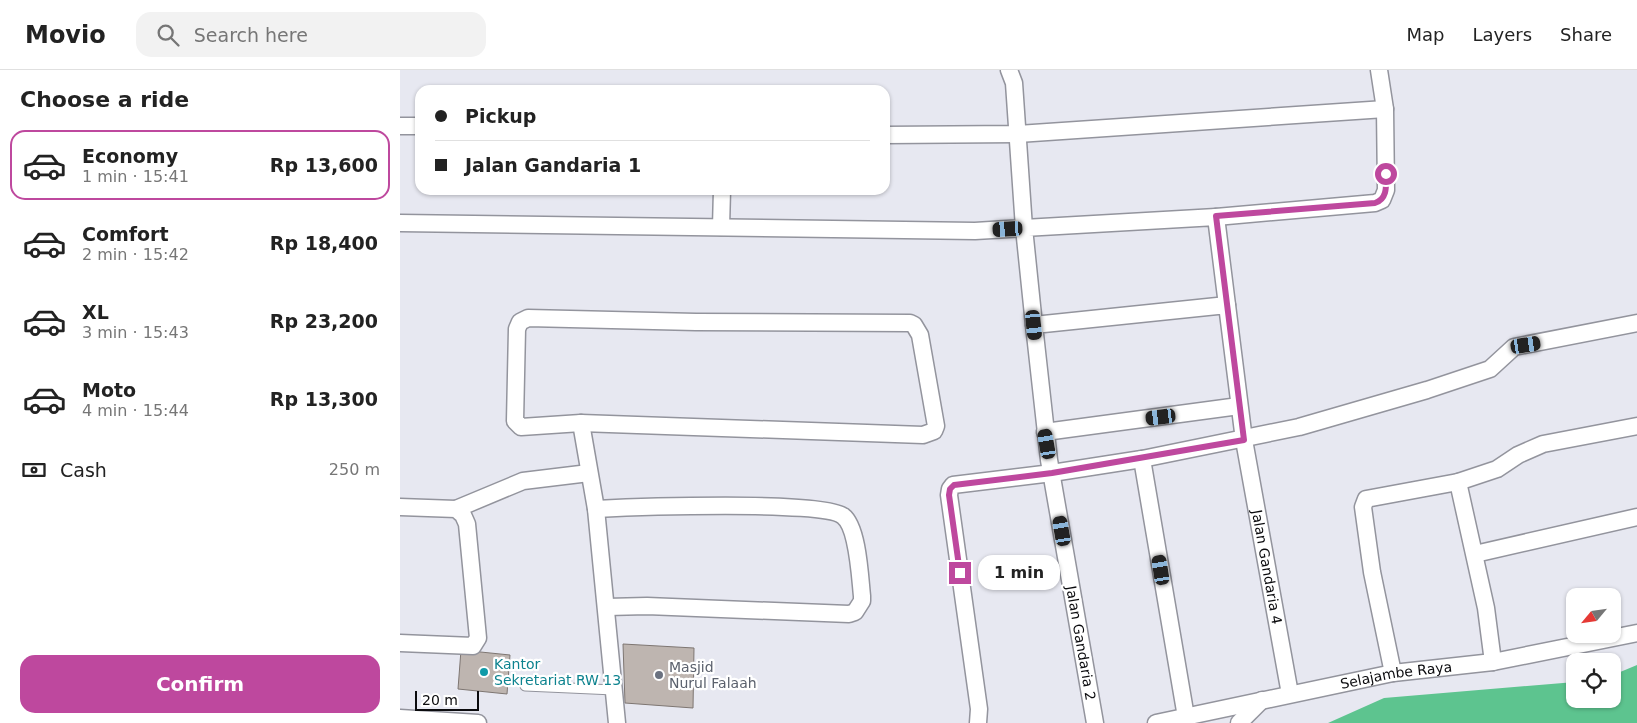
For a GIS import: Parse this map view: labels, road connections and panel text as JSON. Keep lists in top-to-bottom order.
{
  "streets": {
    "street": ["Jalan Gandaria 4", "Jalan Gandaria 2", "Selajambe Raya"]
  },
  "crossings": [
    ["Jalan Gandaria 4", "Selajambe Raya"]
  ],
  "places": ["Kantor Sekretariat RW 13", "Masjid Nurul Falaah"],
  "scale_bar": "20 m",
  "north": "bottom left",
  "page": {
    "header": "Movio",
    "search": "Search here",
    "nav": ["Map", "Layers", "Share"],
    "heading": "Choose a ride",
    "banner": ["Pickup", "Jalan Gandaria 1"],
    "list": [
      {
        "name": "Economy",
        "note": "1 min · 15:41",
        "value": "Rp 13,600"
      },
      {
        "name": "Comfort",
        "note": "2 min · 15:42",
        "value": "Rp 18,400"
      },
      {
        "name": "XL",
        "note": "3 min · 15:43",
        "value": "Rp 23,200"
      },
      {
        "name": "Moto",
        "note": "4 min · 15:44",
        "value": "Rp 13,300"
      }
    ],
    "pay": ["Cash", "250 m"],
    "bubble": "1 min",
    "buttons": "Confirm",
    "scale": "20 m"
  }
}
